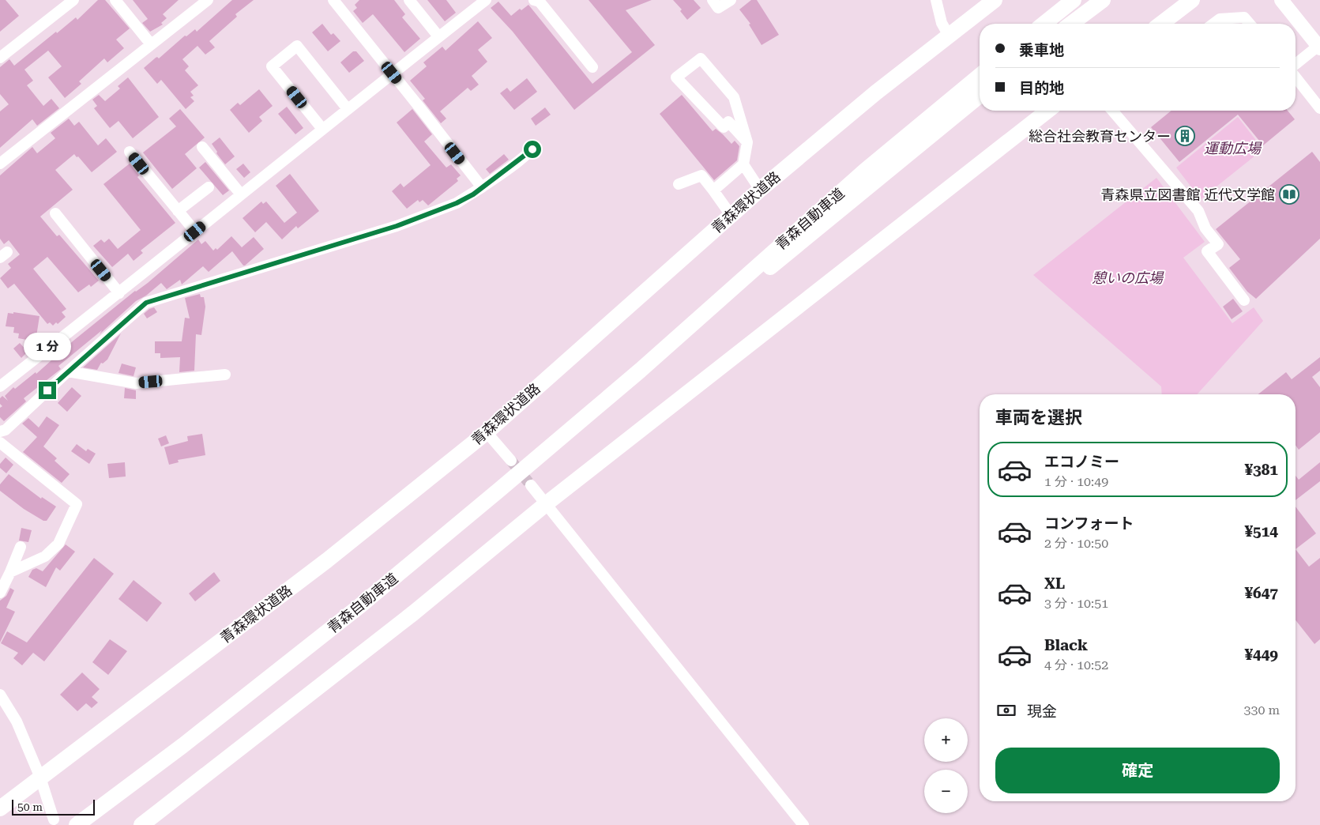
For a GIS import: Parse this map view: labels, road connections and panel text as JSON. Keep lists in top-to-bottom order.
{
  "streets": {
    "highway": ["青森環状道路", "青森自動車道"]
  },
  "parks": ["運動広場", "憩いの広場"],
  "places": {
    "building": ["総合社会教育センター"],
    "library": ["青森県立図書館 近代文学館"]
  },
  "scale_bar": "50 m",
  "page": {
    "banner": ["乗車地", "目的地"],
    "bubble": "1 分",
    "heading": "車両を選択",
    "list": [
      {
        "name": "エコノミー",
        "note": "1 分 · 10:49",
        "value": "¥381"
      },
      {
        "name": "コンフォート",
        "note": "2 分 · 10:50",
        "value": "¥514"
      },
      {
        "name": "XL",
        "note": "3 分 · 10:51",
        "value": "¥647"
      },
      {
        "name": "Black",
        "note": "4 分 · 10:52",
        "value": "¥449"
      }
    ],
    "pay": ["現金", "330 m"],
    "map_buttons": ["+", "−"],
    "buttons": "確定",
    "scale": "50 m"
  }
}
